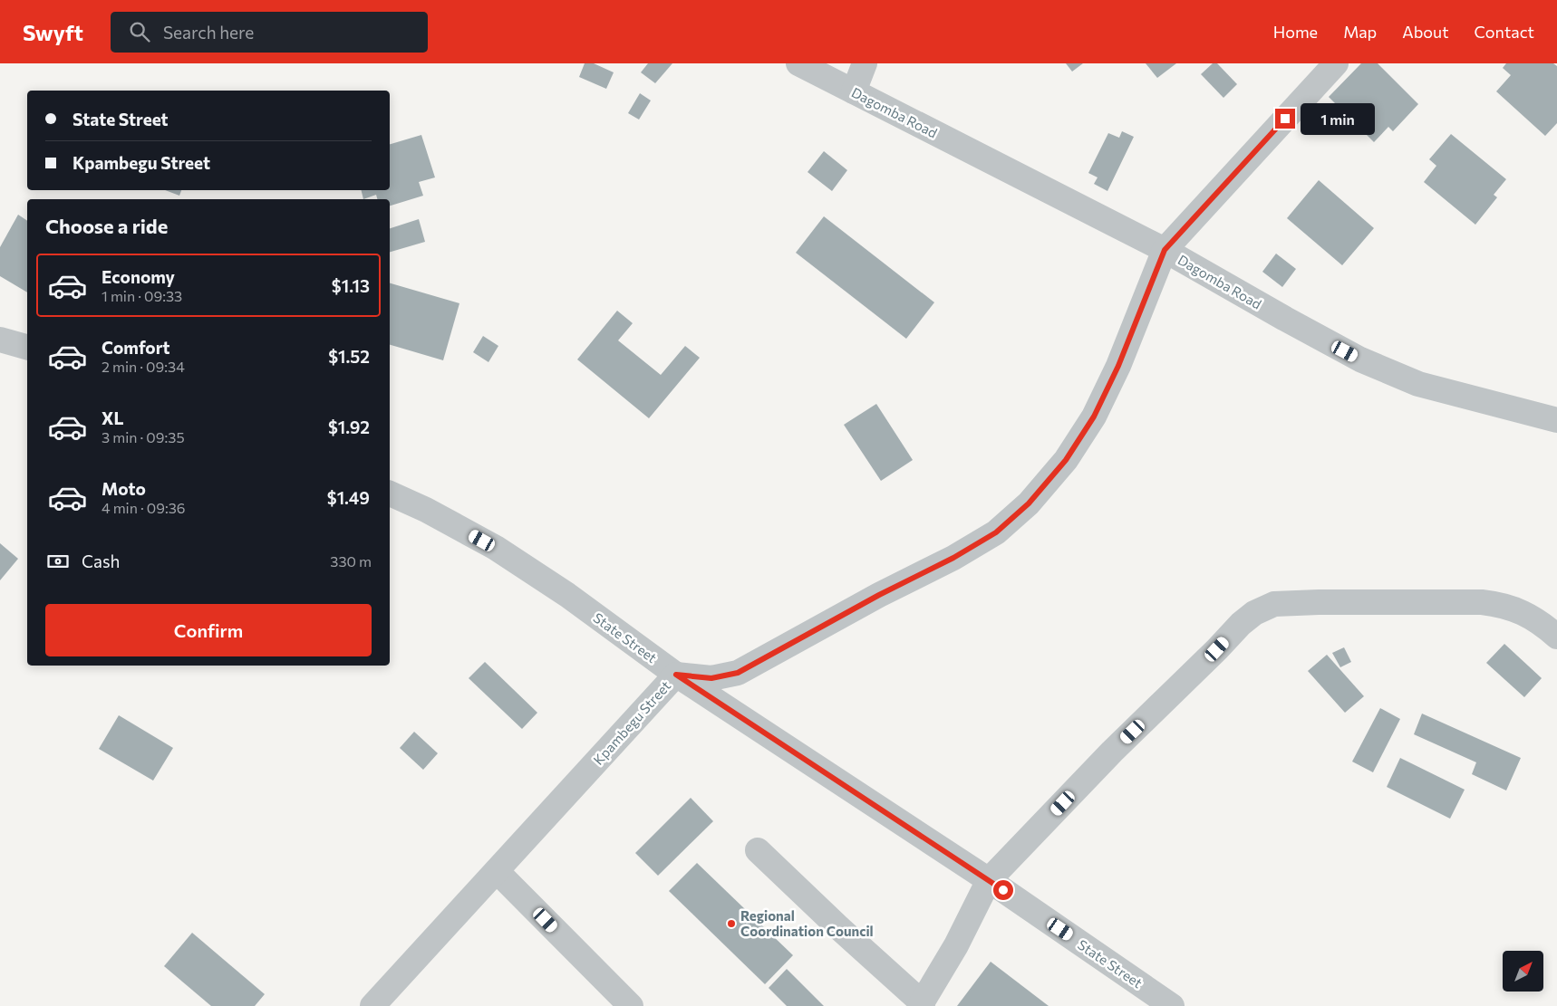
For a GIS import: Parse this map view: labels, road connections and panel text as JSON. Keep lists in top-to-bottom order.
{
  "streets": {
    "street": ["Dagomba Road", "State Street", "Kpambegu Street"]
  },
  "crossings": [
    ["Dagomba Road", "Kpambegu Street"],
    ["State Street", "Kpambegu Street"]
  ],
  "places": ["Regional Coordination Council"],
  "north": "top right",
  "page": {
    "header": "Swyft",
    "search": "Search here",
    "nav": [
      "Home",
      "Map",
      "About",
      "Contact"
    ],
    "banner": ["State Street", "Kpambegu Street"],
    "bubble": "1 min",
    "heading": "Choose a ride",
    "list": [
      {
        "name": "Economy",
        "note": "1 min · 09:33",
        "value": "$1.13"
      },
      {
        "name": "Comfort",
        "note": "2 min · 09:34",
        "value": "$1.52"
      },
      {
        "name": "XL",
        "note": "3 min · 09:35",
        "value": "$1.92"
      },
      {
        "name": "Moto",
        "note": "4 min · 09:36",
        "value": "$1.49"
      }
    ],
    "pay": ["Cash", "330 m"],
    "buttons": "Confirm"
  }
}
